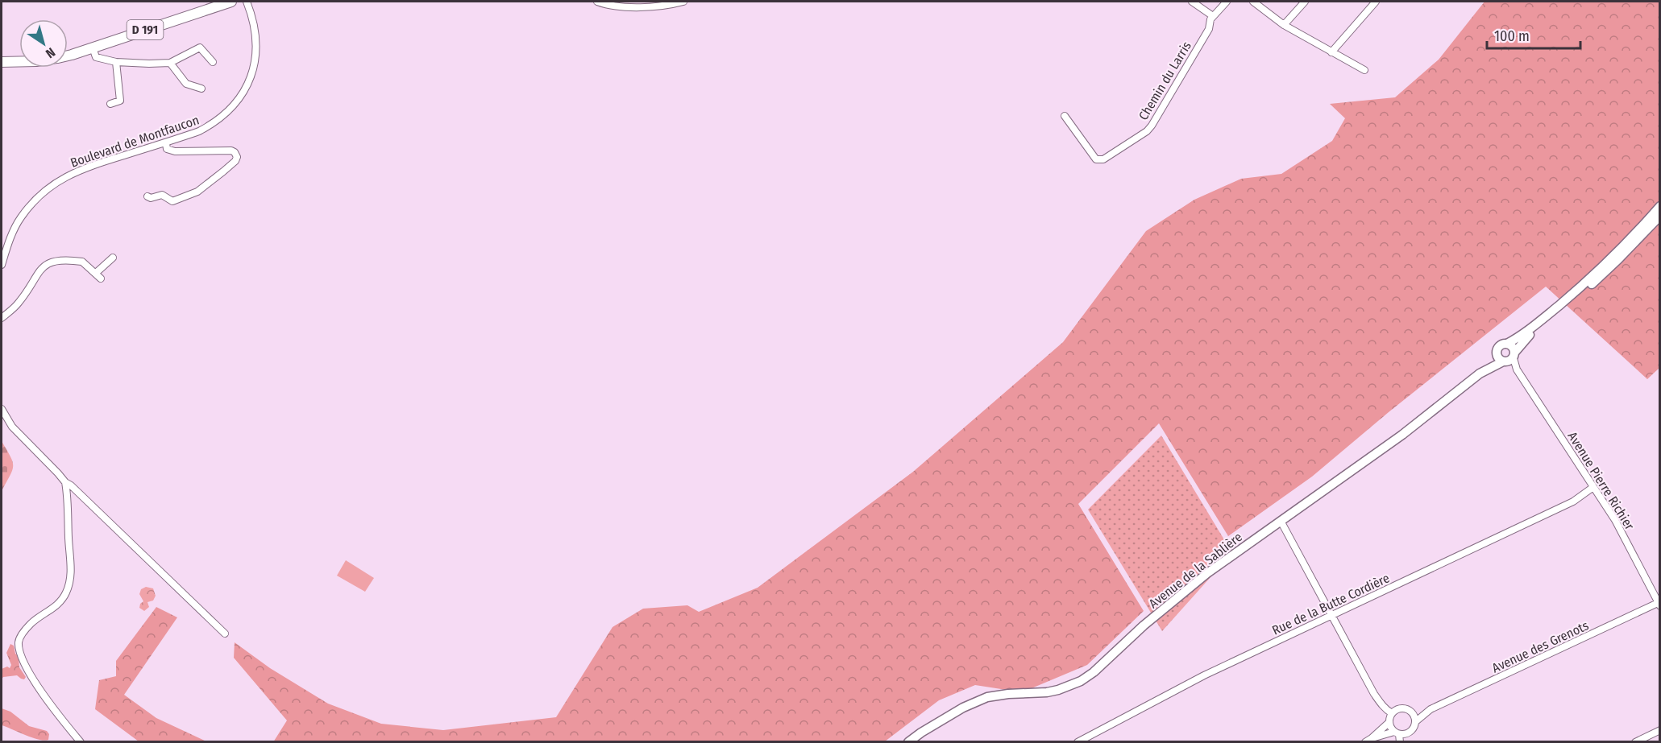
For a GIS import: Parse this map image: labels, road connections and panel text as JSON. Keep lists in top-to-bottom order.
{
  "streets": {
    "main road": ["D 191", "Avenue de la Sablière"],
    "street": [
      "Chemin du Larris",
      "Boulevard de Montfaucon",
      "Avenue Pierre Richier",
      "Rue de la Butte Cordière",
      "Avenue des Grenots"
    ]
  },
  "crossings": [
    ["Avenue Pierre Richier", "Avenue de la Sablière"],
    ["Avenue Pierre Richier", "Rue de la Butte Cordière"],
    ["Avenue Pierre Richier", "Avenue des Grenots"]
  ],
  "scale_bar": "100 m",
  "north": "bottom right"
}
